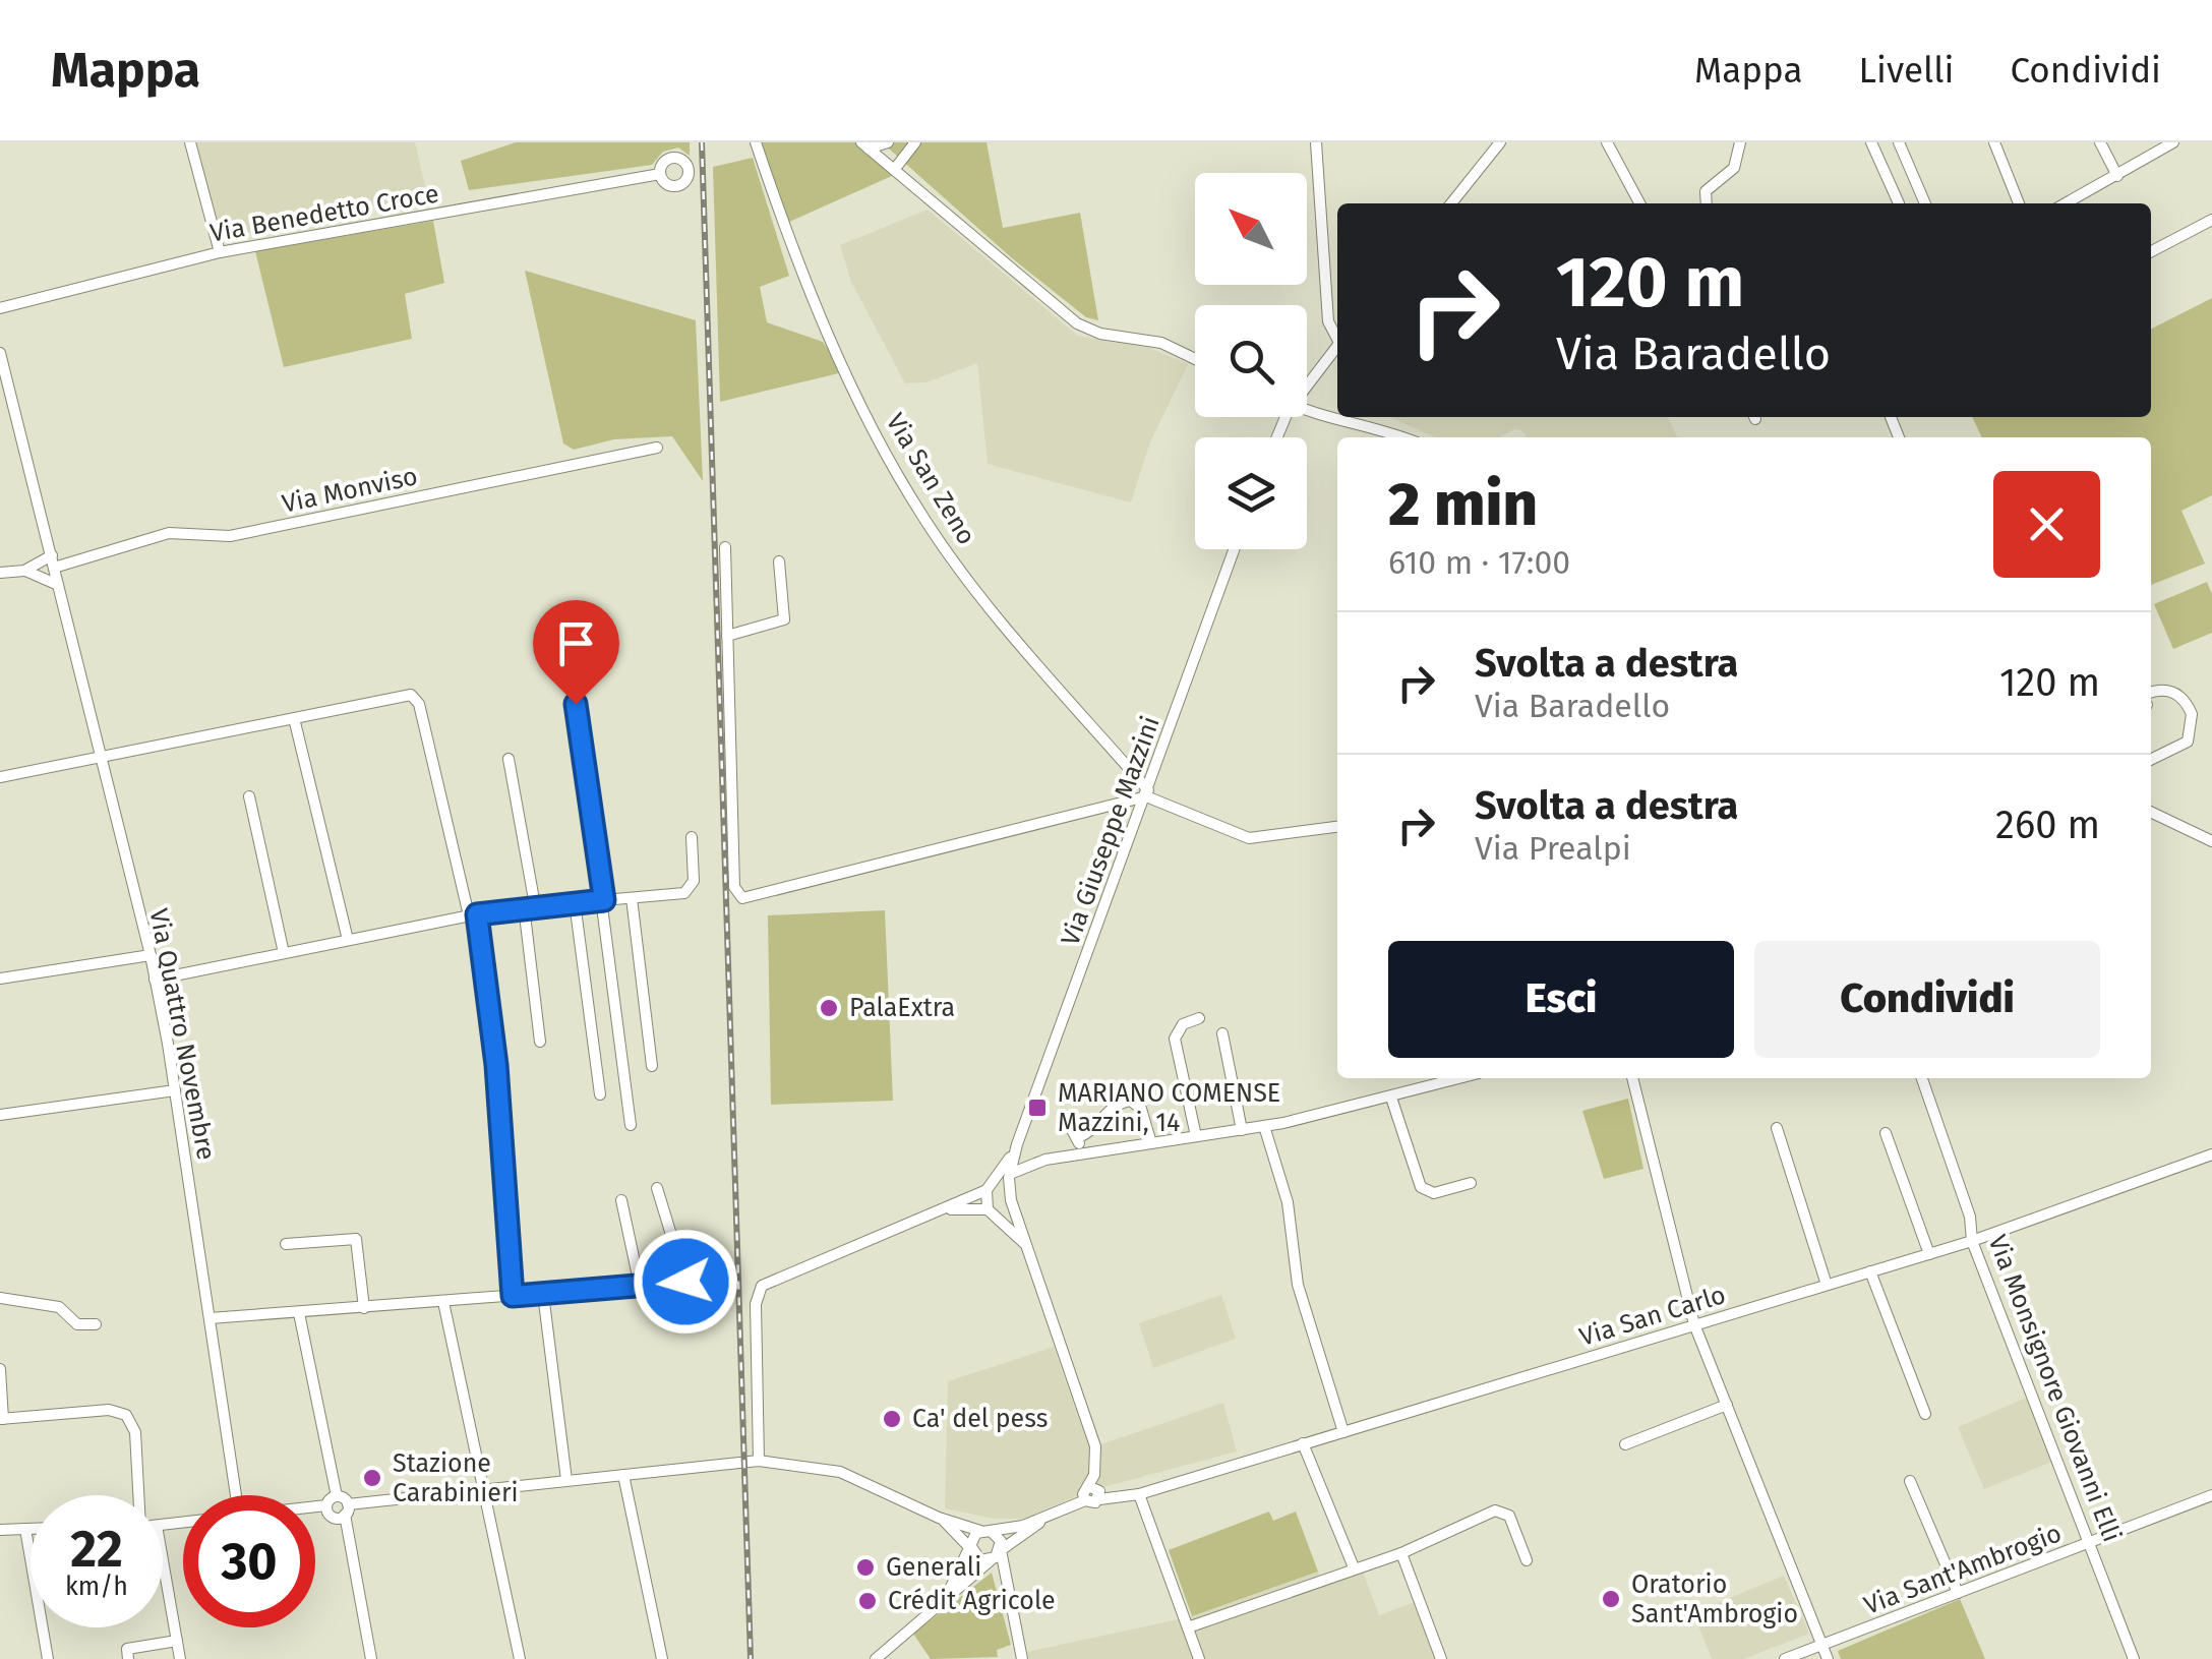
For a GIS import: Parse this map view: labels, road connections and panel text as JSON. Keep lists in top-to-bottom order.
{
  "streets": {
    "street": [
      "Via Benedetto Croce",
      "Via San Zeno",
      "Via Monviso",
      "Via Giuseppe Mazzini",
      "Via Quattro Novembre",
      "Via San Carlo",
      "Via Monsignore Giovanni Elli",
      "Via Sant'Ambrogio"
    ]
  },
  "crossings": [
    ["Via San Zeno", "Via Giuseppe Mazzini"],
    ["Via Monviso", "Via Quattro Novembre"],
    ["Via San Carlo", "Via Monsignore Giovanni Elli"],
    ["Via Monsignore Giovanni Elli", "Via Sant'Ambrogio"]
  ],
  "places": {
    "other": [
      "PalaExtra",
      "Ca' del pess",
      "Stazione Carabinieri",
      "Generali",
      "Oratorio Sant'Ambrogio",
      "Crédit Agricole"
    ],
    "transit": ["MARIANO COMENSE Mazzini, 14"]
  },
  "north": "top left",
  "page": {
    "header": "Mappa",
    "nav": ["Mappa", "Livelli", "Condividi"],
    "turn": ["120 m", "Via Baradello"],
    "heading": ["2 min", "610 m · 17:00"],
    "list": [
      {
        "name": "Svolta a destra",
        "note": "Via Baradello",
        "value": "120 m"
      },
      {
        "name": "Svolta a destra",
        "note": "Via Prealpi",
        "value": "260 m"
      }
    ],
    "buttons": ["Esci", "Condividi"],
    "speed": "22 km/h",
    "limit": "30"
  }
}
